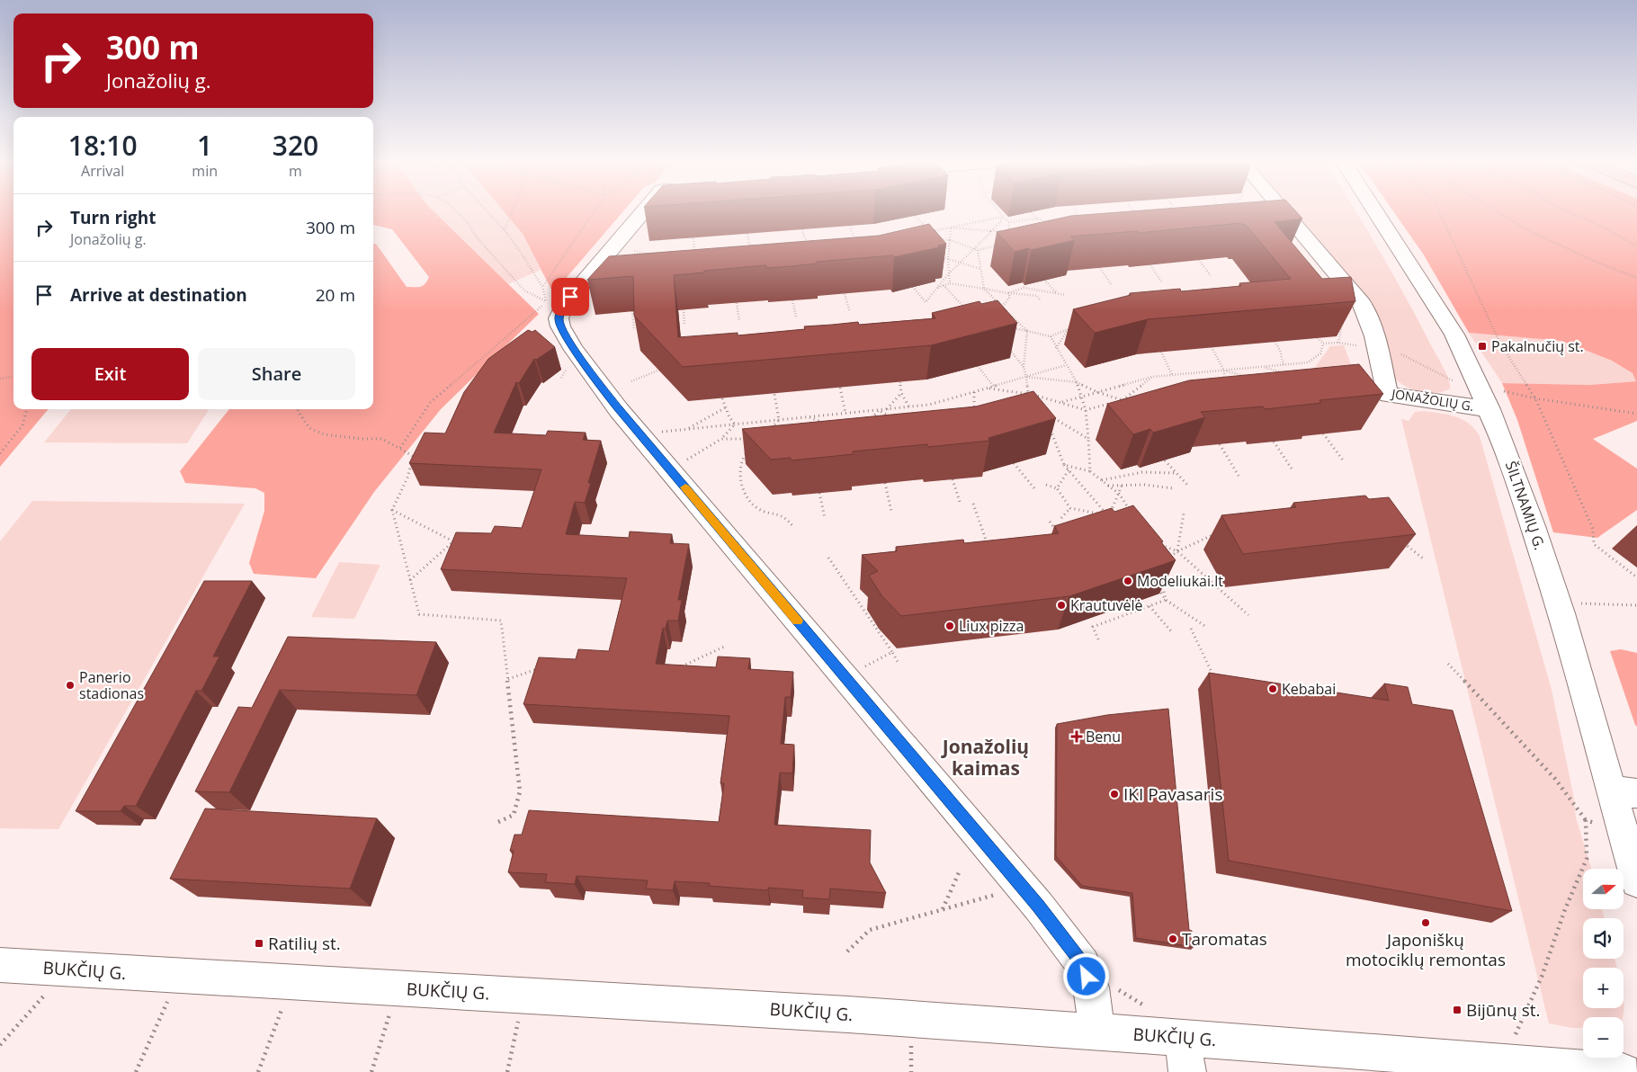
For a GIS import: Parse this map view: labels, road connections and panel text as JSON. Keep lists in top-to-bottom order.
{
  "streets": {
    "street": ["JONAŽOLIŲ G.", "ŠILTNAMIŲ G.", "BUKČIŲ G."]
  },
  "crossings": [
    ["JONAŽOLIŲ G.", "ŠILTNAMIŲ G."]
  ],
  "districts": ["Jonažolių kaimas"],
  "places": {
    "transit": ["Pakalnučių st.", "Ratilių st.", "Bijūnų st."],
    "other": [
      "Modeliukai.lt",
      "Krautuvėlė",
      "Liux pizza",
      "Panerio stadionas",
      "Kebabai",
      "IKI Pavasaris",
      "Japoniškų motociklų remontas",
      "Taromatas"
    ],
    "health": ["Benu"]
  },
  "north": "right",
  "page": {
    "turn": ["300 m", "Jonažolių g."],
    "eta": [
      "18:10",
      "Arrival",
      "1",
      "min",
      "320",
      "m"
    ],
    "list": [
      {
        "name": "Turn right",
        "note": "Jonažolių g.",
        "value": "300 m"
      },
      {
        "name": "Arrive at destination",
        "value": "20 m"
      }
    ],
    "buttons": ["Exit", "Share"],
    "map_buttons": ["+", "−"]
  }
}
